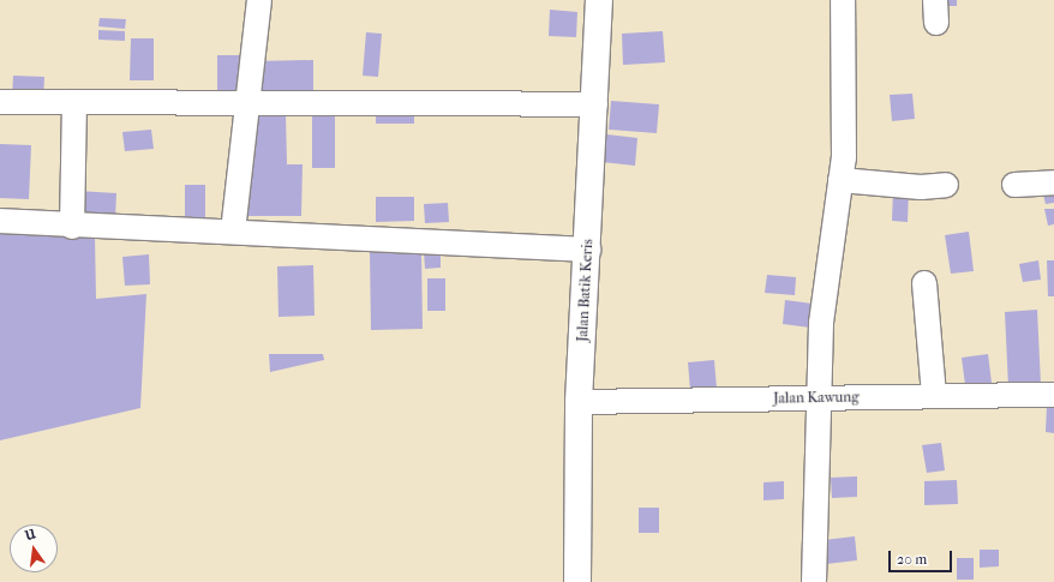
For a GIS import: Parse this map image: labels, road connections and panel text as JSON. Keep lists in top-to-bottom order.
{
  "streets": {
    "street": ["Jalan Batik Keris", "Jalan Kawung"]
  },
  "crossings": [
    ["Jalan Batik Keris", "Jalan Kawung"]
  ],
  "scale_bar": "20 m",
  "north": "top"
}
